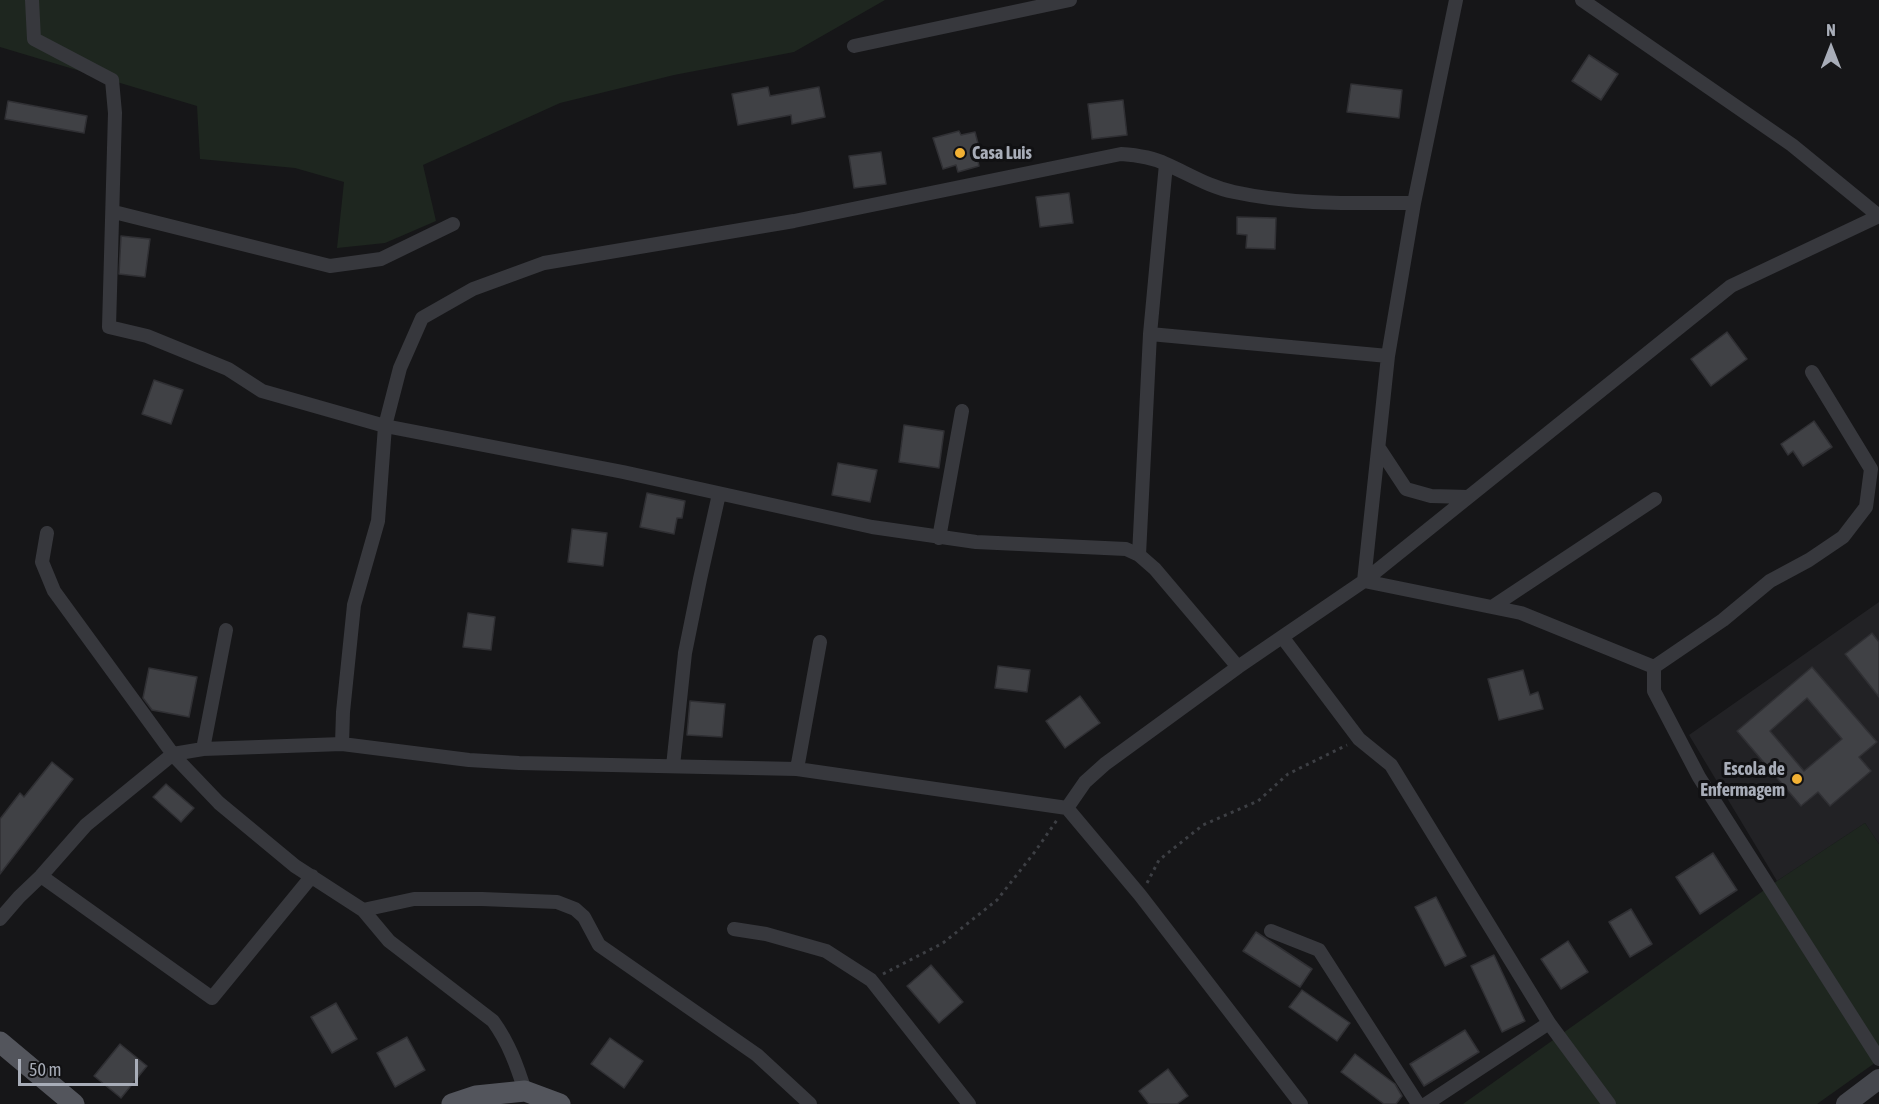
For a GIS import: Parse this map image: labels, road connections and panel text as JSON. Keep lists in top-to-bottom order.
{
  "places": ["Casa Luis", "Escola de Enfermagem"],
  "scale_bar": "50 m",
  "north": "top"
}
